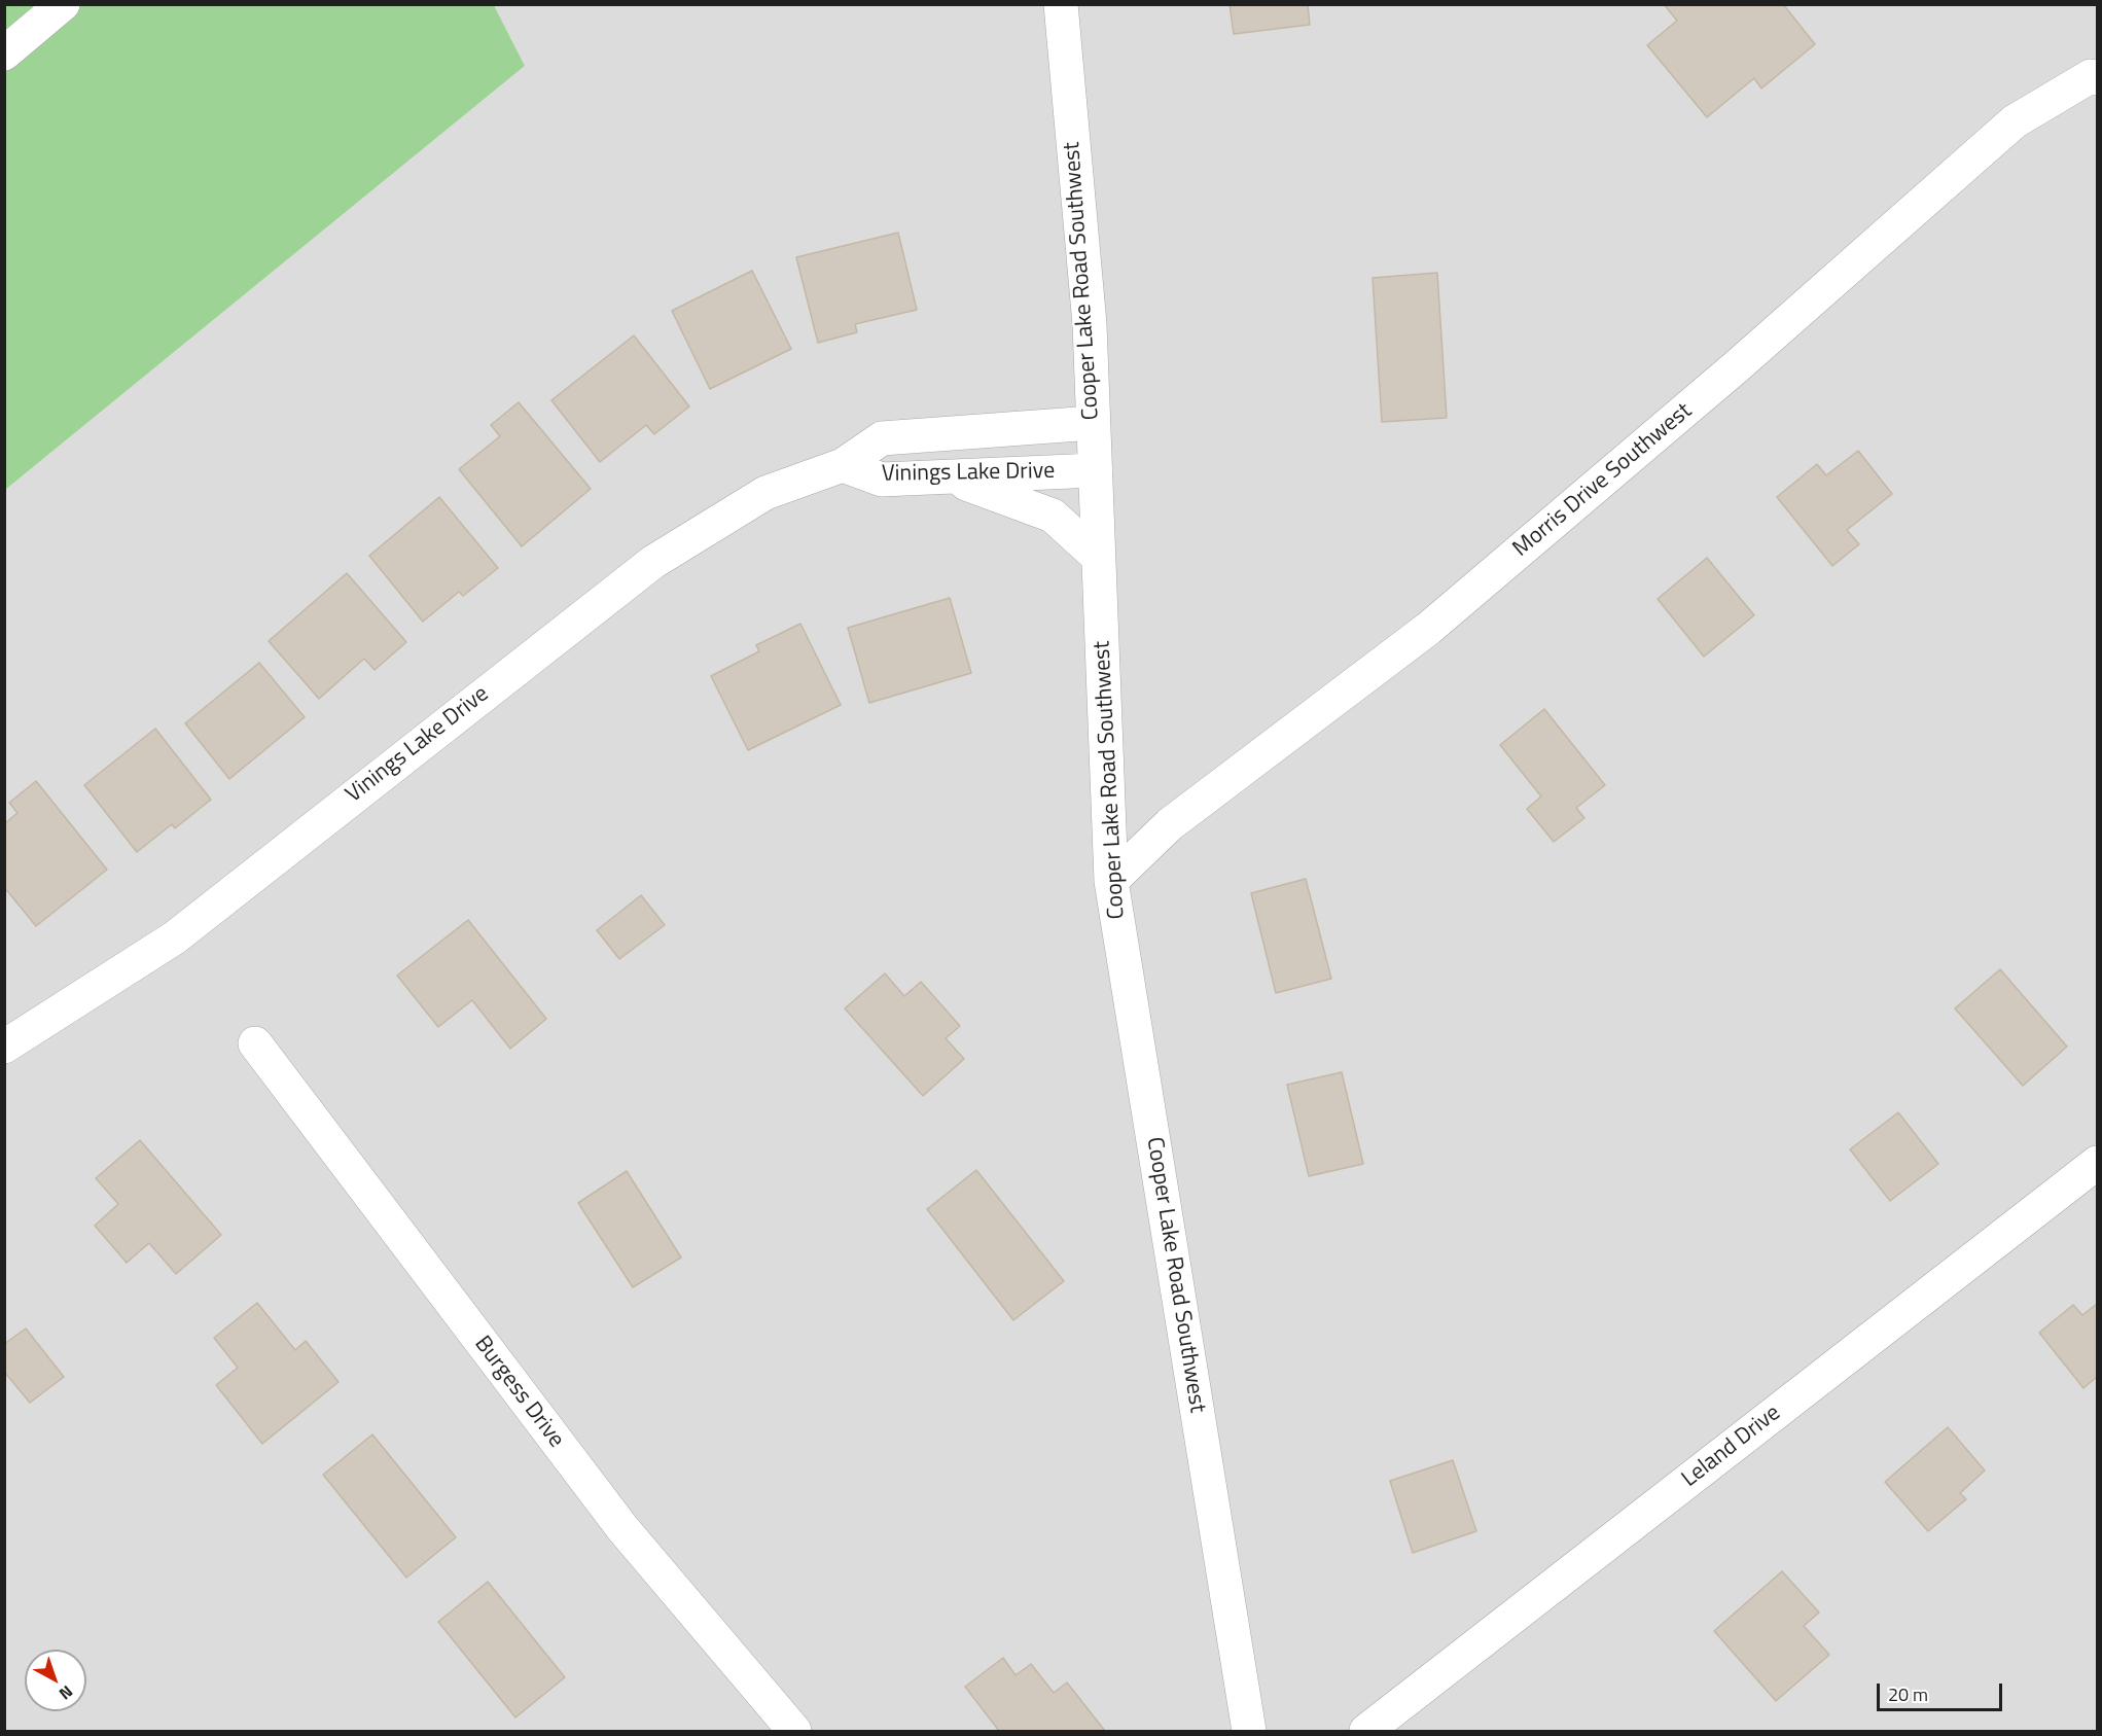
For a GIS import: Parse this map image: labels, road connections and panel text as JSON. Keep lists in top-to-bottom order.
{
  "streets": {
    "street": [
      "Cooper Lake Road Southwest",
      "Vinings Lake Drive",
      "Morris Drive Southwest",
      "Burgess Drive",
      "Leland Drive"
    ]
  },
  "crossings": [
    ["Cooper Lake Road Southwest", "Vinings Lake Drive"],
    ["Cooper Lake Road Southwest", "Morris Drive Southwest"]
  ],
  "scale_bar": "20 m",
  "north": "bottom right"
}
